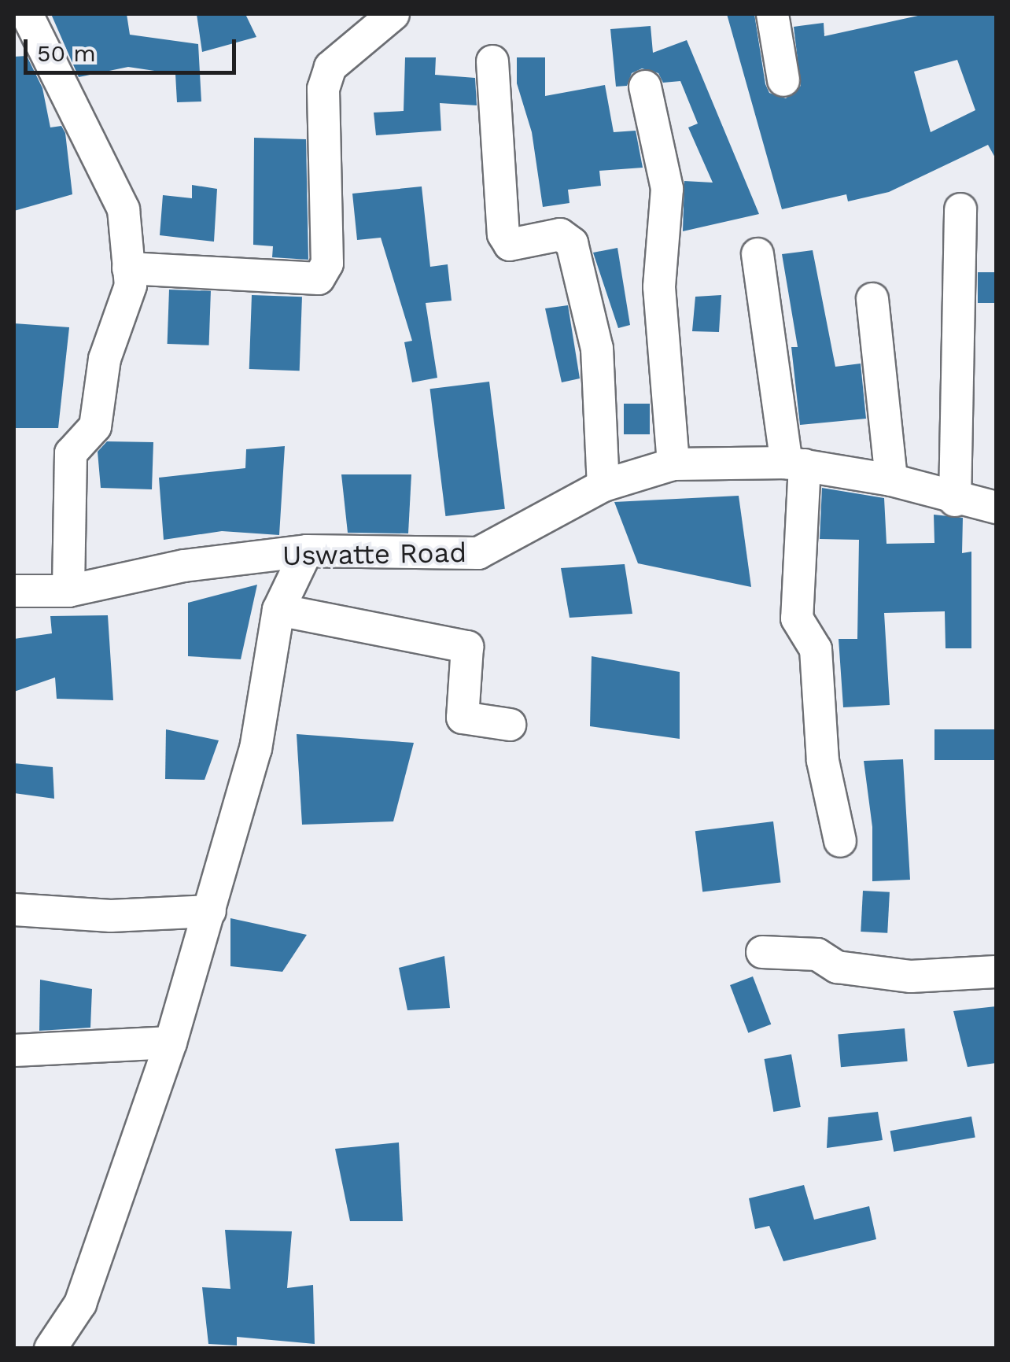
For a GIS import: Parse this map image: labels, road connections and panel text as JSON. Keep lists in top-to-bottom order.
{
  "streets": {
    "street": ["Uswatte Road"]
  },
  "scale_bar": "50 m"
}
